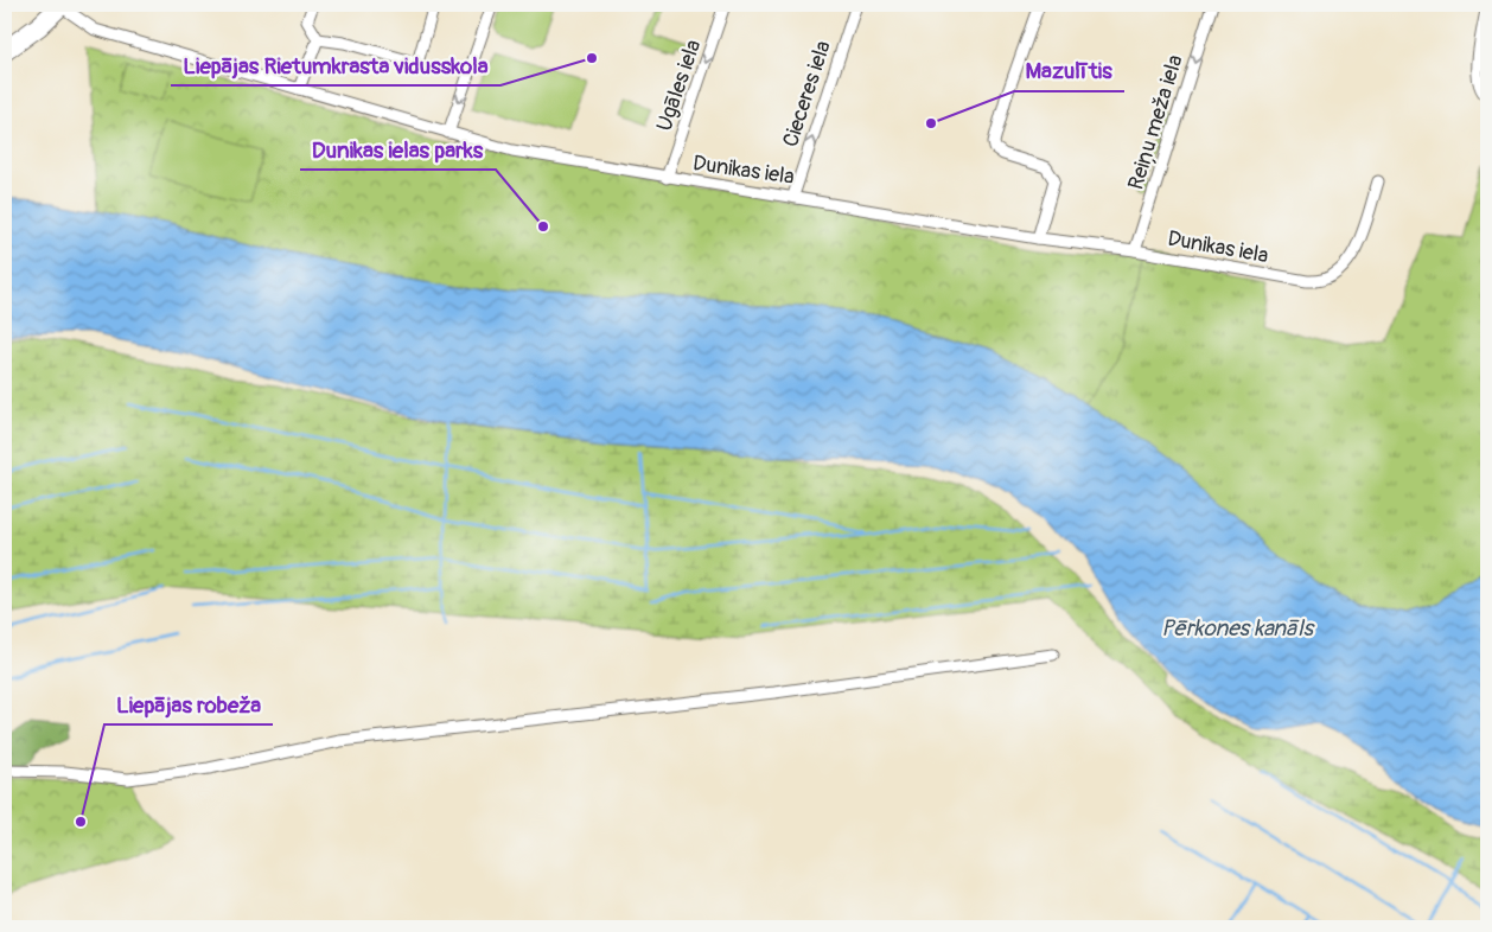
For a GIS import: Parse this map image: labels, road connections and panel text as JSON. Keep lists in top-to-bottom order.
{
  "streets": {
    "street": [
      "Ugāles iela",
      "Cieceres iela",
      "Reiņu meža iela",
      "Dunikas iela"
    ]
  },
  "crossings": [
    ["Ugāles iela", "Dunikas iela"],
    ["Cieceres iela", "Dunikas iela"],
    ["Reiņu meža iela", "Dunikas iela"]
  ],
  "one_way": ["Ugāles iela", "Cieceres iela", "Reiņu meža iela"],
  "water": ["Pērkones kanāls"],
  "places": [
    "Liepājas Rietumkrasta vidusskola",
    "Mazulītis",
    "Dunikas ielas parks",
    "Liepājas robeža"
  ]
}
